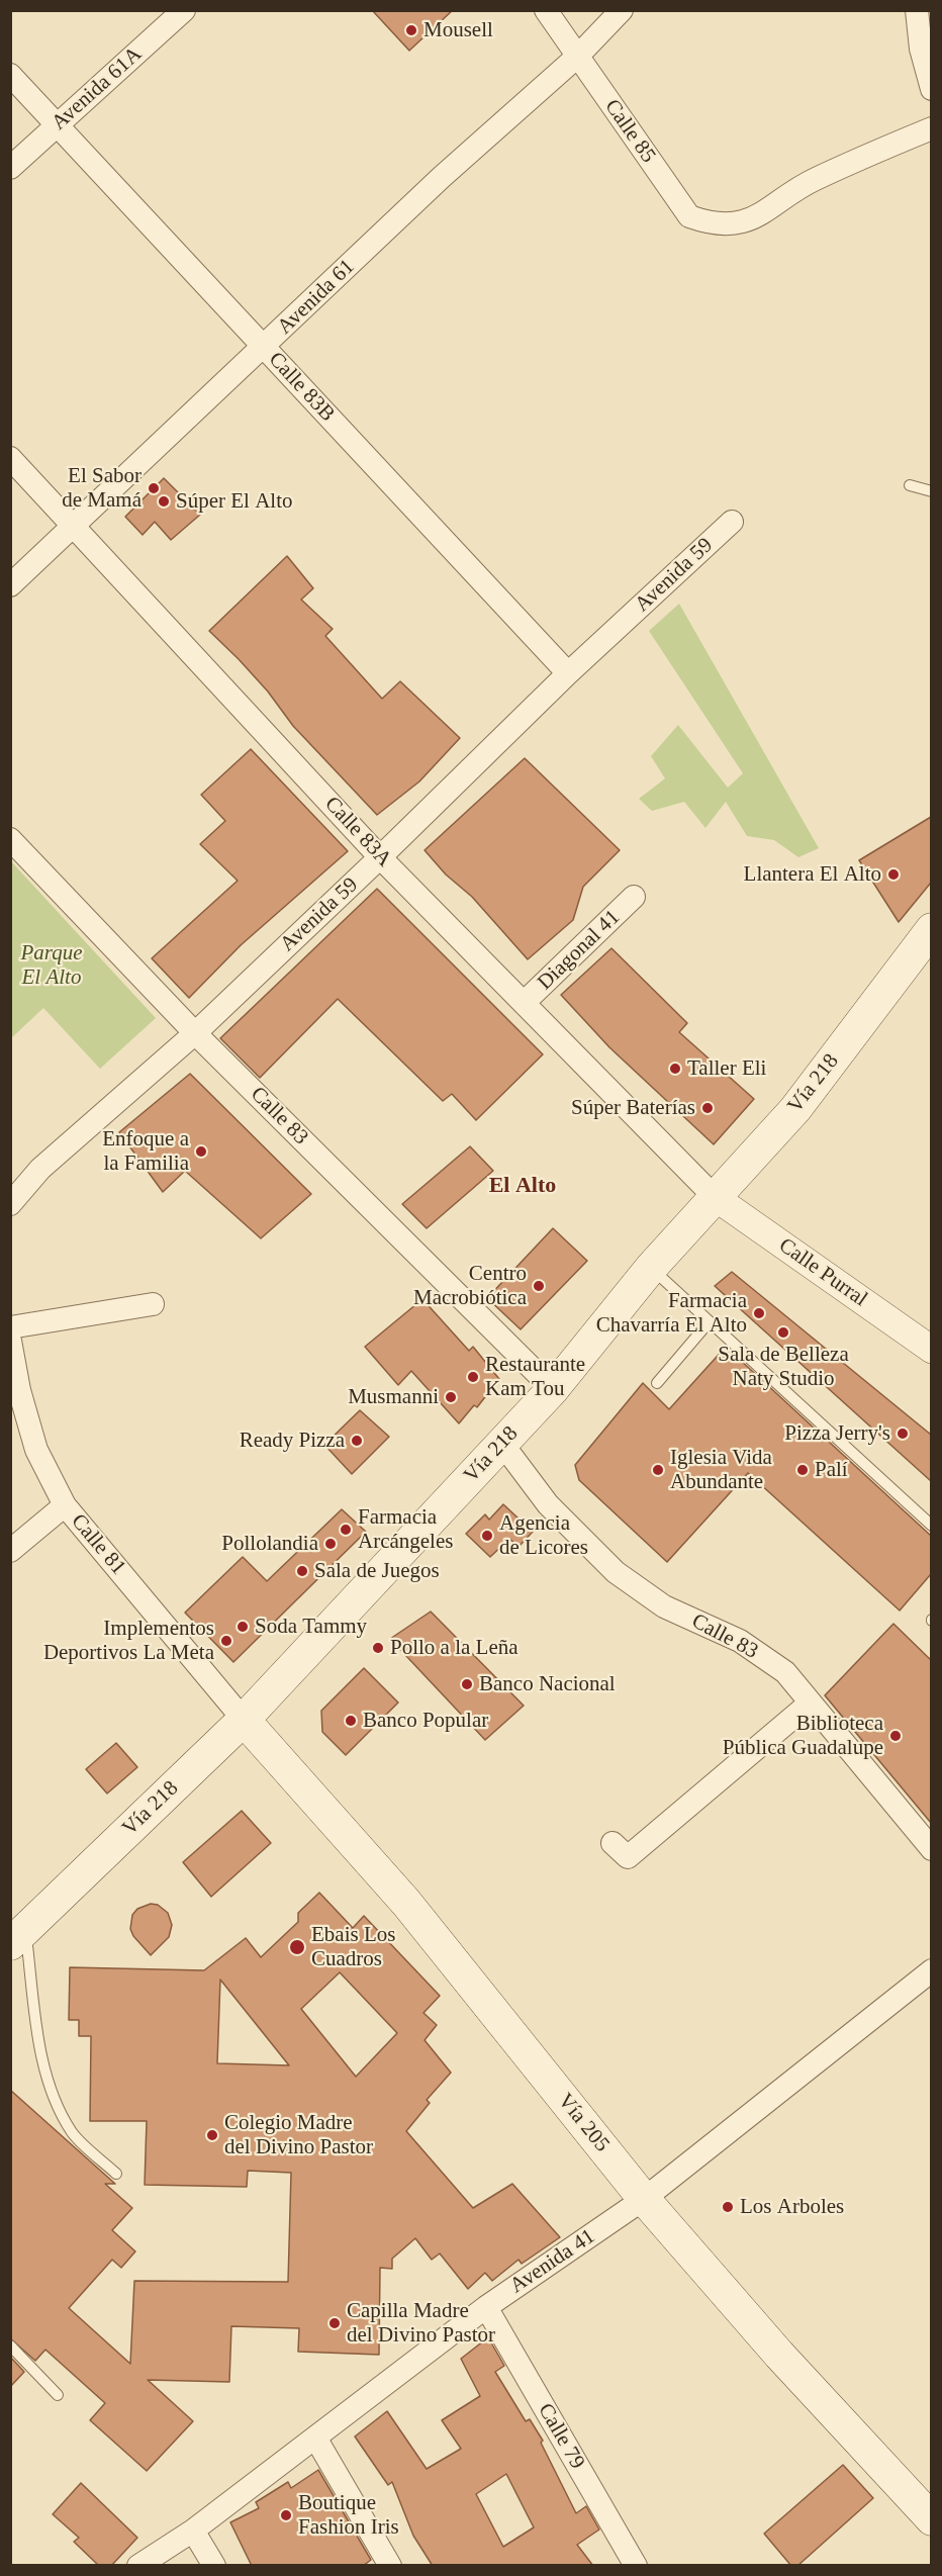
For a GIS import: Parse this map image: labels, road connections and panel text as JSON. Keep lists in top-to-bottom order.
{
  "streets": {
    "main road": ["Vía 218", "Vía 205"],
    "street": [
      "Avenida 61A",
      "Calle 85",
      "Avenida 61",
      "Calle 83B",
      "Avenida 59",
      "Calle 83A",
      "Diagonal 41",
      "Calle 83",
      "Calle Purral",
      "Calle 81",
      "Avenida 41",
      "Calle 79"
    ]
  },
  "crossings": [
    ["Avenida 61A", "Calle 83B"],
    ["Calle 85", "Avenida 61"],
    ["Avenida 61", "Calle 83B"],
    ["Avenida 61", "Calle 83A"],
    ["Calle 83B", "Avenida 59"],
    ["Avenida 59", "Calle 83A"],
    ["Avenida 59", "Calle 83"],
    ["Calle 83A", "Diagonal 41"],
    ["Calle 83A", "Vía 218"],
    ["Calle 83A", "Calle Purral"],
    ["Vía 218", "Calle 83"],
    ["Vía 218", "Calle Purral"],
    ["Vía 218", "Calle 81"],
    ["Vía 218", "Vía 205"],
    ["Calle 81", "Vía 205"],
    ["Vía 205", "Avenida 41"],
    ["Avenida 41", "Calle 79"]
  ],
  "districts": ["El Alto"],
  "parks": ["Parque El Alto"],
  "places": [
    "Mousell",
    "El Sabor de Mamá",
    "Súper El Alto",
    "Llantera El Alto",
    "Taller Eli",
    "Súper Baterías",
    "Enfoque a la Familia",
    "Centro Macrobiótica",
    "Farmacia Chavarría El Alto",
    "Sala de Belleza Naty Studio",
    "Restaurante Kam Tou",
    "Musmanni",
    "Pizza Jerry's",
    "Ready Pizza",
    "Iglesia Vida Abundante",
    "Palí",
    "Farmacia Arcángeles",
    "Agencia de Licores",
    "Pollolandia",
    "Sala de Juegos",
    "Soda Tammy",
    "Implementos Deportivos La Meta",
    "Pollo a la Leña",
    "Banco Nacional",
    "Banco Popular",
    "Biblioteca Pública Guadalupe",
    "Ebais Los Cuadros",
    "Colegio Madre del Divino Pastor",
    "Los Arboles",
    "Capilla Madre del Divino Pastor",
    "Boutique Fashion Iris"
  ]
}
